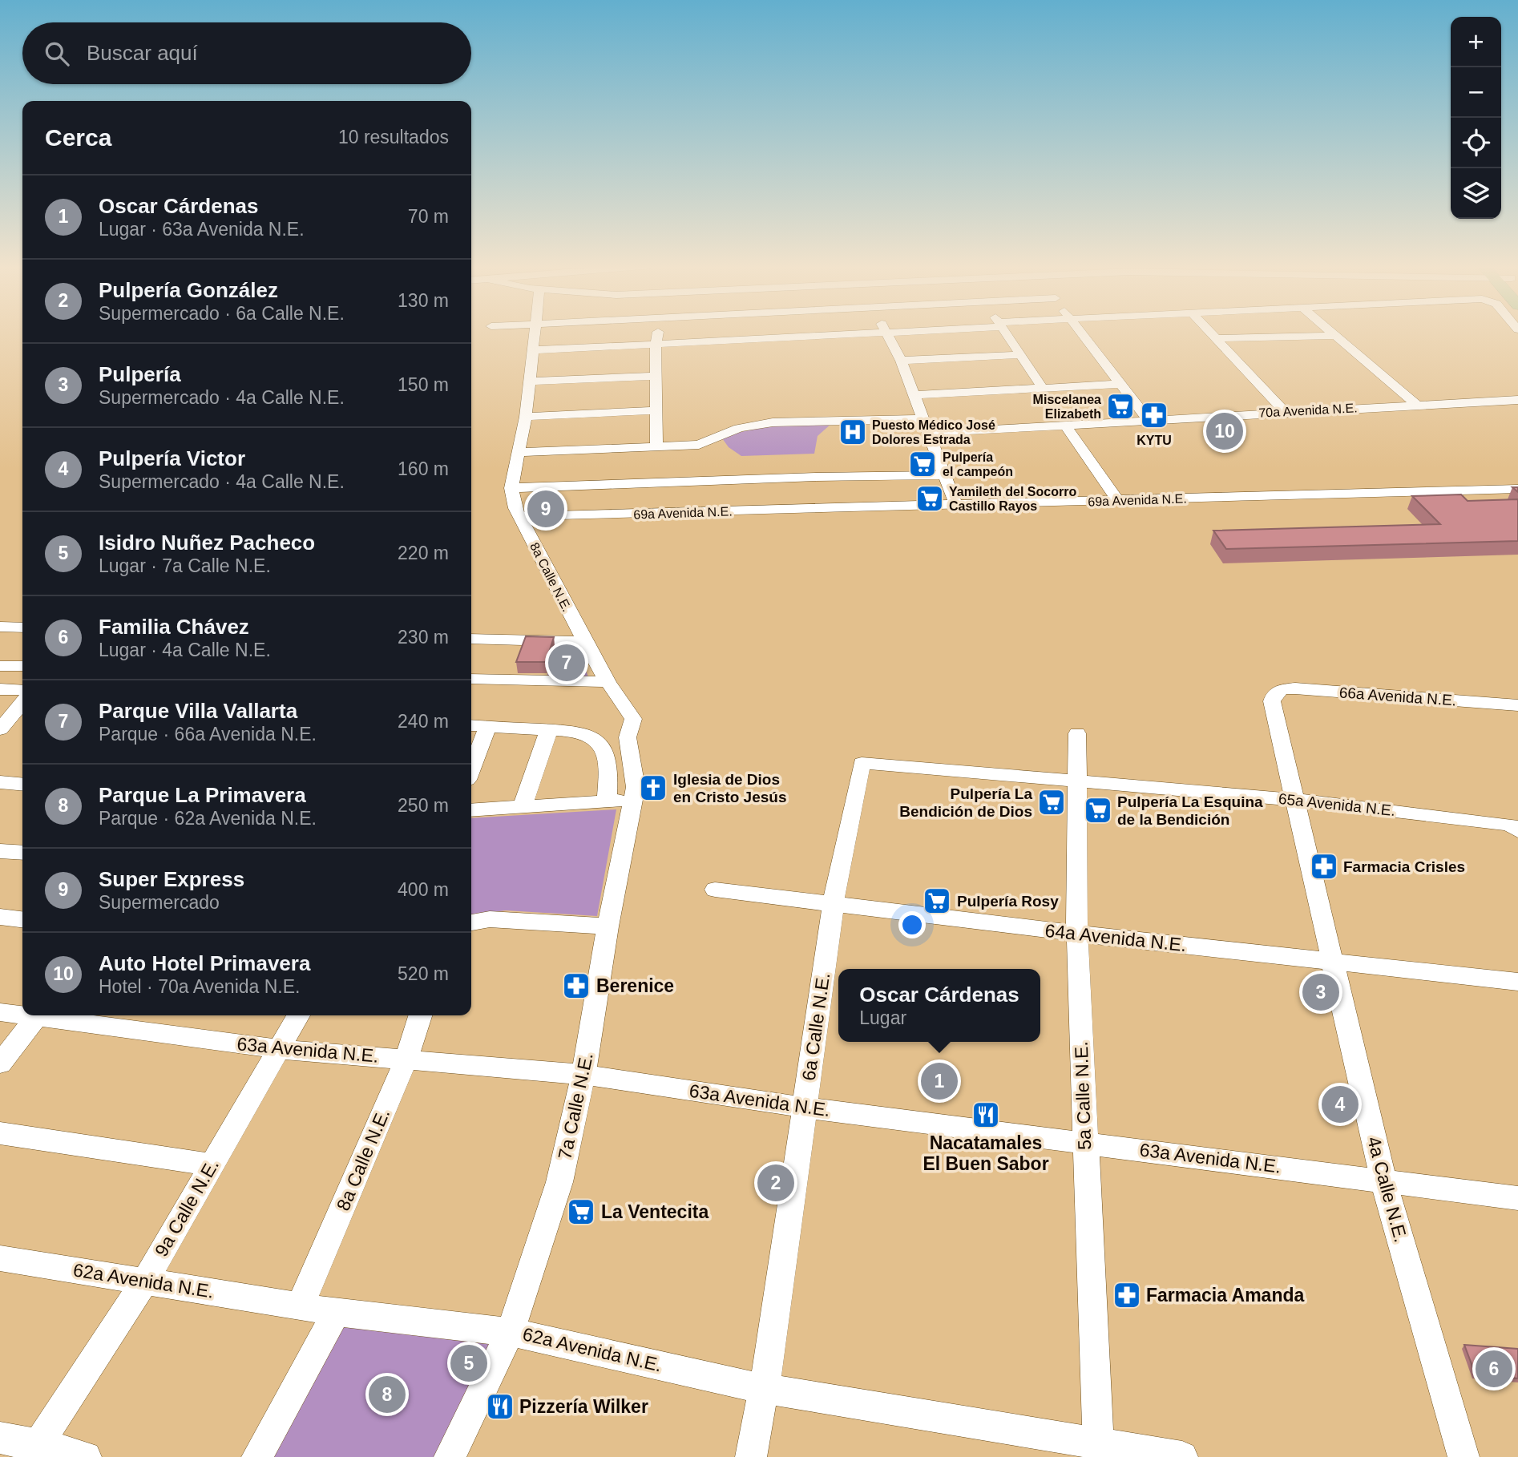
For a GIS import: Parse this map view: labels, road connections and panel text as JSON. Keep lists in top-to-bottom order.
{
  "streets": {
    "street": [
      "70a Avenida N.E.",
      "69a Avenida N.E.",
      "8a Calle N.E.",
      "66a Avenida N.E.",
      "65a Avenida N.E.",
      "64a Avenida N.E.",
      "6a Calle N.E.",
      "63a Avenida N.E.",
      "5a Calle N.E.",
      "7a Calle N.E.",
      "4a Calle N.E.",
      "9a Calle N.E.",
      "62a Avenida N.E."
    ]
  },
  "crossings": [
    ["69a Avenida N.E.", "8a Calle N.E."],
    ["8a Calle N.E.", "63a Avenida N.E."],
    ["8a Calle N.E.", "7a Calle N.E."],
    ["8a Calle N.E.", "62a Avenida N.E."],
    ["66a Avenida N.E.", "4a Calle N.E."],
    ["65a Avenida N.E.", "6a Calle N.E."],
    ["65a Avenida N.E.", "5a Calle N.E."],
    ["65a Avenida N.E.", "4a Calle N.E."],
    ["64a Avenida N.E.", "6a Calle N.E."],
    ["64a Avenida N.E.", "5a Calle N.E."],
    ["64a Avenida N.E.", "4a Calle N.E."],
    ["6a Calle N.E.", "63a Avenida N.E."],
    ["6a Calle N.E.", "62a Avenida N.E."],
    ["63a Avenida N.E.", "5a Calle N.E."],
    ["63a Avenida N.E.", "7a Calle N.E."],
    ["63a Avenida N.E.", "4a Calle N.E."],
    ["63a Avenida N.E.", "9a Calle N.E."],
    ["5a Calle N.E.", "62a Avenida N.E."],
    ["7a Calle N.E.", "62a Avenida N.E."],
    ["9a Calle N.E.", "62a Avenida N.E."]
  ],
  "places": {
    "supermarket": [
      "Miscelanea Elizabeth",
      "Pulpería el campeón",
      "Yamileth del Socorro Castillo Rayos",
      "Pulpería La Bendición de Dios",
      "Pulpería La Esquina de la Bendición",
      "Pulpería Rosy",
      "La Ventecita"
    ],
    "pharmacy": [
      "KYTU",
      "Farmacia Crisles",
      "Berenice",
      "Farmacia Amanda"
    ],
    "hospital": ["Puesto Médico José Dolores Estrada"],
    "church": ["Iglesia de Dios en Cristo Jesús"],
    "restaurant": ["Nacatamales El Buen Sabor", "Pizzería Wilker"]
  },
  "page": {
    "map_buttons": ["+", "−"],
    "search": "Buscar aquí",
    "heading": ["Cerca", "10 resultados"],
    "list": [
      {
        "mark": "1",
        "name": "Oscar Cárdenas",
        "note": "Lugar · 63a Avenida N.E.",
        "value": "70 m"
      },
      {
        "mark": "2",
        "name": "Pulpería González",
        "note": "Supermercado · 6a Calle N.E.",
        "value": "130 m"
      },
      {
        "mark": "3",
        "name": "Pulpería",
        "note": "Supermercado · 4a Calle N.E.",
        "value": "150 m"
      },
      {
        "mark": "4",
        "name": "Pulpería Victor",
        "note": "Supermercado · 4a Calle N.E.",
        "value": "160 m"
      },
      {
        "mark": "5",
        "name": "Isidro Nuñez Pacheco",
        "note": "Lugar · 7a Calle N.E.",
        "value": "220 m"
      },
      {
        "mark": "6",
        "name": "Familia Chávez",
        "note": "Lugar · 4a Calle N.E.",
        "value": "230 m"
      },
      {
        "mark": "7",
        "name": "Parque Villa Vallarta",
        "note": "Parque · 66a Avenida N.E.",
        "value": "240 m"
      },
      {
        "mark": "8",
        "name": "Parque La Primavera",
        "note": "Parque · 62a Avenida N.E.",
        "value": "250 m"
      },
      {
        "mark": "9",
        "name": "Super Express",
        "note": "Supermercado",
        "value": "400 m"
      },
      {
        "mark": "10",
        "name": "Auto Hotel Primavera",
        "note": "Hotel · 70a Avenida N.E.",
        "value": "520 m"
      }
    ],
    "pins": [
      "10",
      "9",
      "7",
      "3",
      "1",
      "4",
      "2",
      "5",
      "6",
      "8"
    ],
    "popup": ["Oscar Cárdenas", "Lugar"]
  }
}
